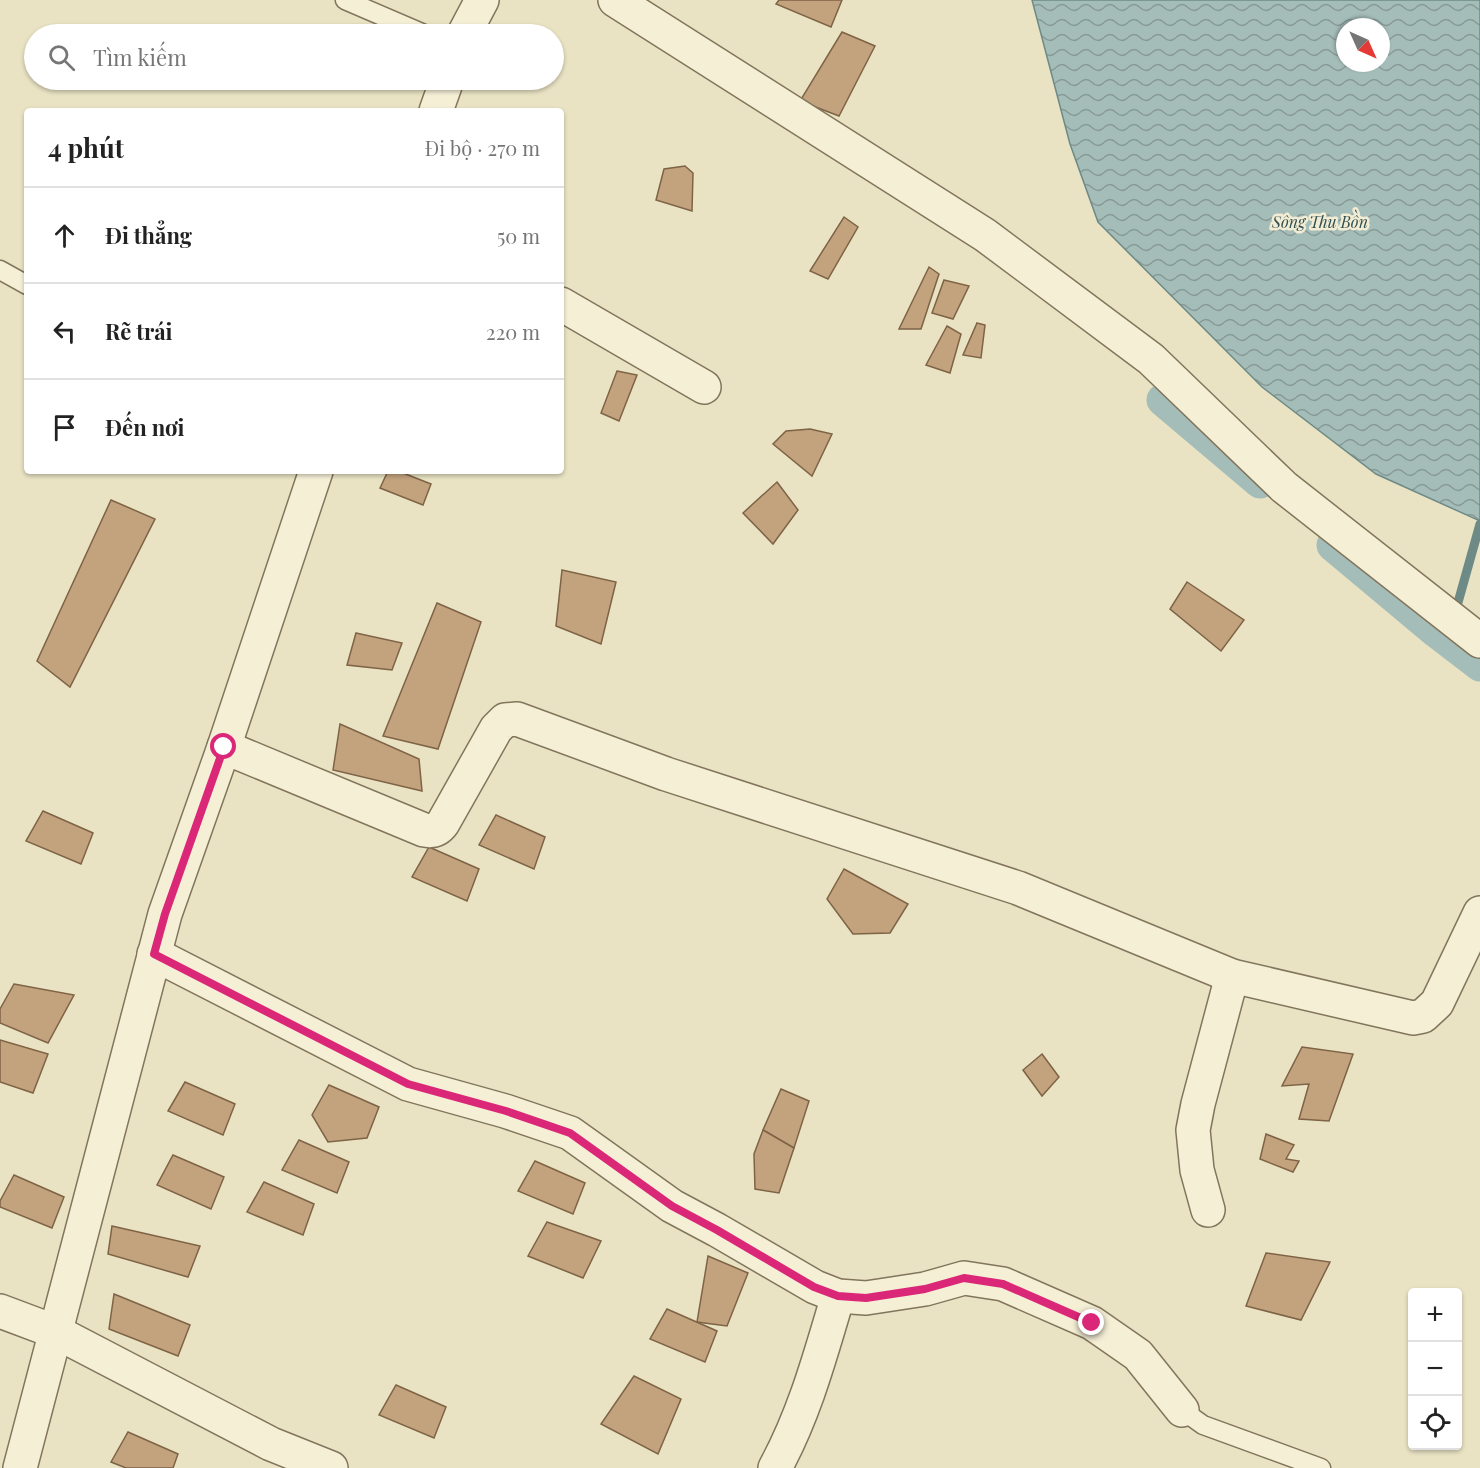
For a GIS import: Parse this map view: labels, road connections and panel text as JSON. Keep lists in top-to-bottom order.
{
  "water": ["Sông Thu Bồn"],
  "north": "bottom right",
  "page": {
    "search": "Tìm kiếm",
    "heading": ["4 phút", "Đi bộ · 270 m"],
    "list": [
      ["Đi thẳng", "50 m"],
      ["Rẽ trái", "220 m"],
      "Đến nơi"
    ],
    "map_buttons": ["+", "−"]
  }
}
